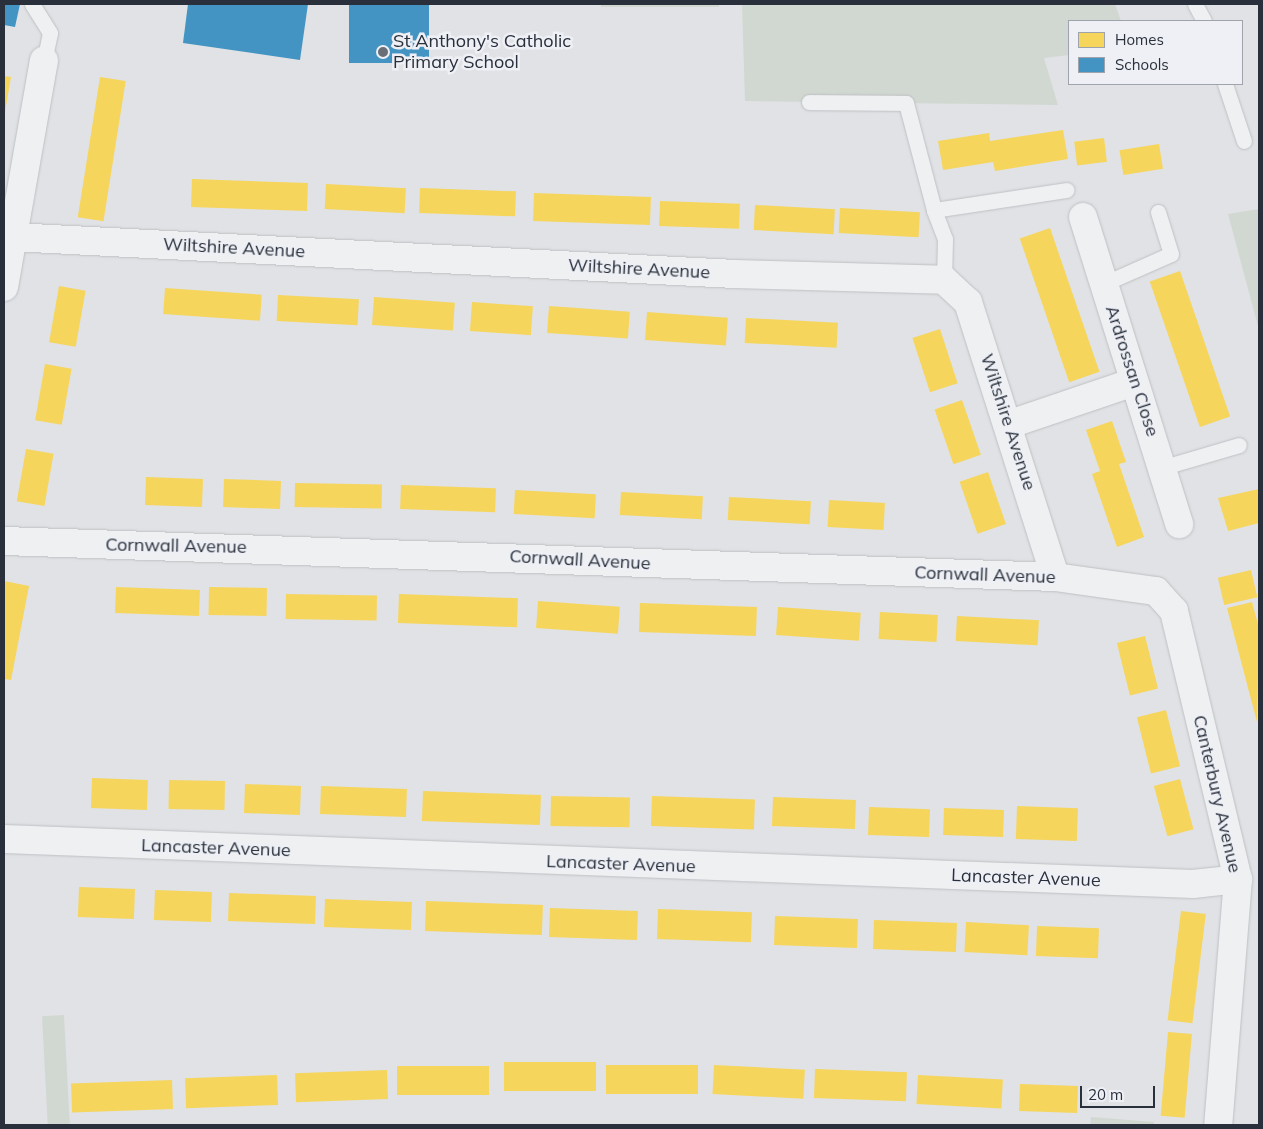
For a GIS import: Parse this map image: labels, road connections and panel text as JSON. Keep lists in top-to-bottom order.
{
  "streets": {
    "street": [
      "Wiltshire Avenue",
      "Ardrossan Close",
      "Cornwall Avenue",
      "Canterbury Avenue",
      "Lancaster Avenue"
    ]
  },
  "crossings": [
    ["Wiltshire Avenue", "Cornwall Avenue"],
    ["Cornwall Avenue", "Canterbury Avenue"],
    ["Canterbury Avenue", "Lancaster Avenue"]
  ],
  "places": ["St Anthony's Catholic Primary School"],
  "legend": ["Homes", "Schools"],
  "scale_bar": "20 m"
}
